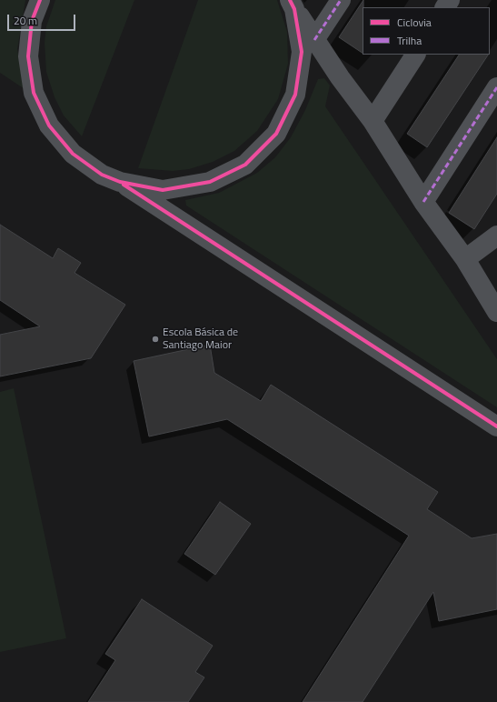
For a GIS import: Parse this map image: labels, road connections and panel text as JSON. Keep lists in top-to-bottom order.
{
  "places": ["Escola Básica de Santiago Maior"],
  "legend": ["Ciclovia", "Trilha"],
  "scale_bar": "20 m"
}
